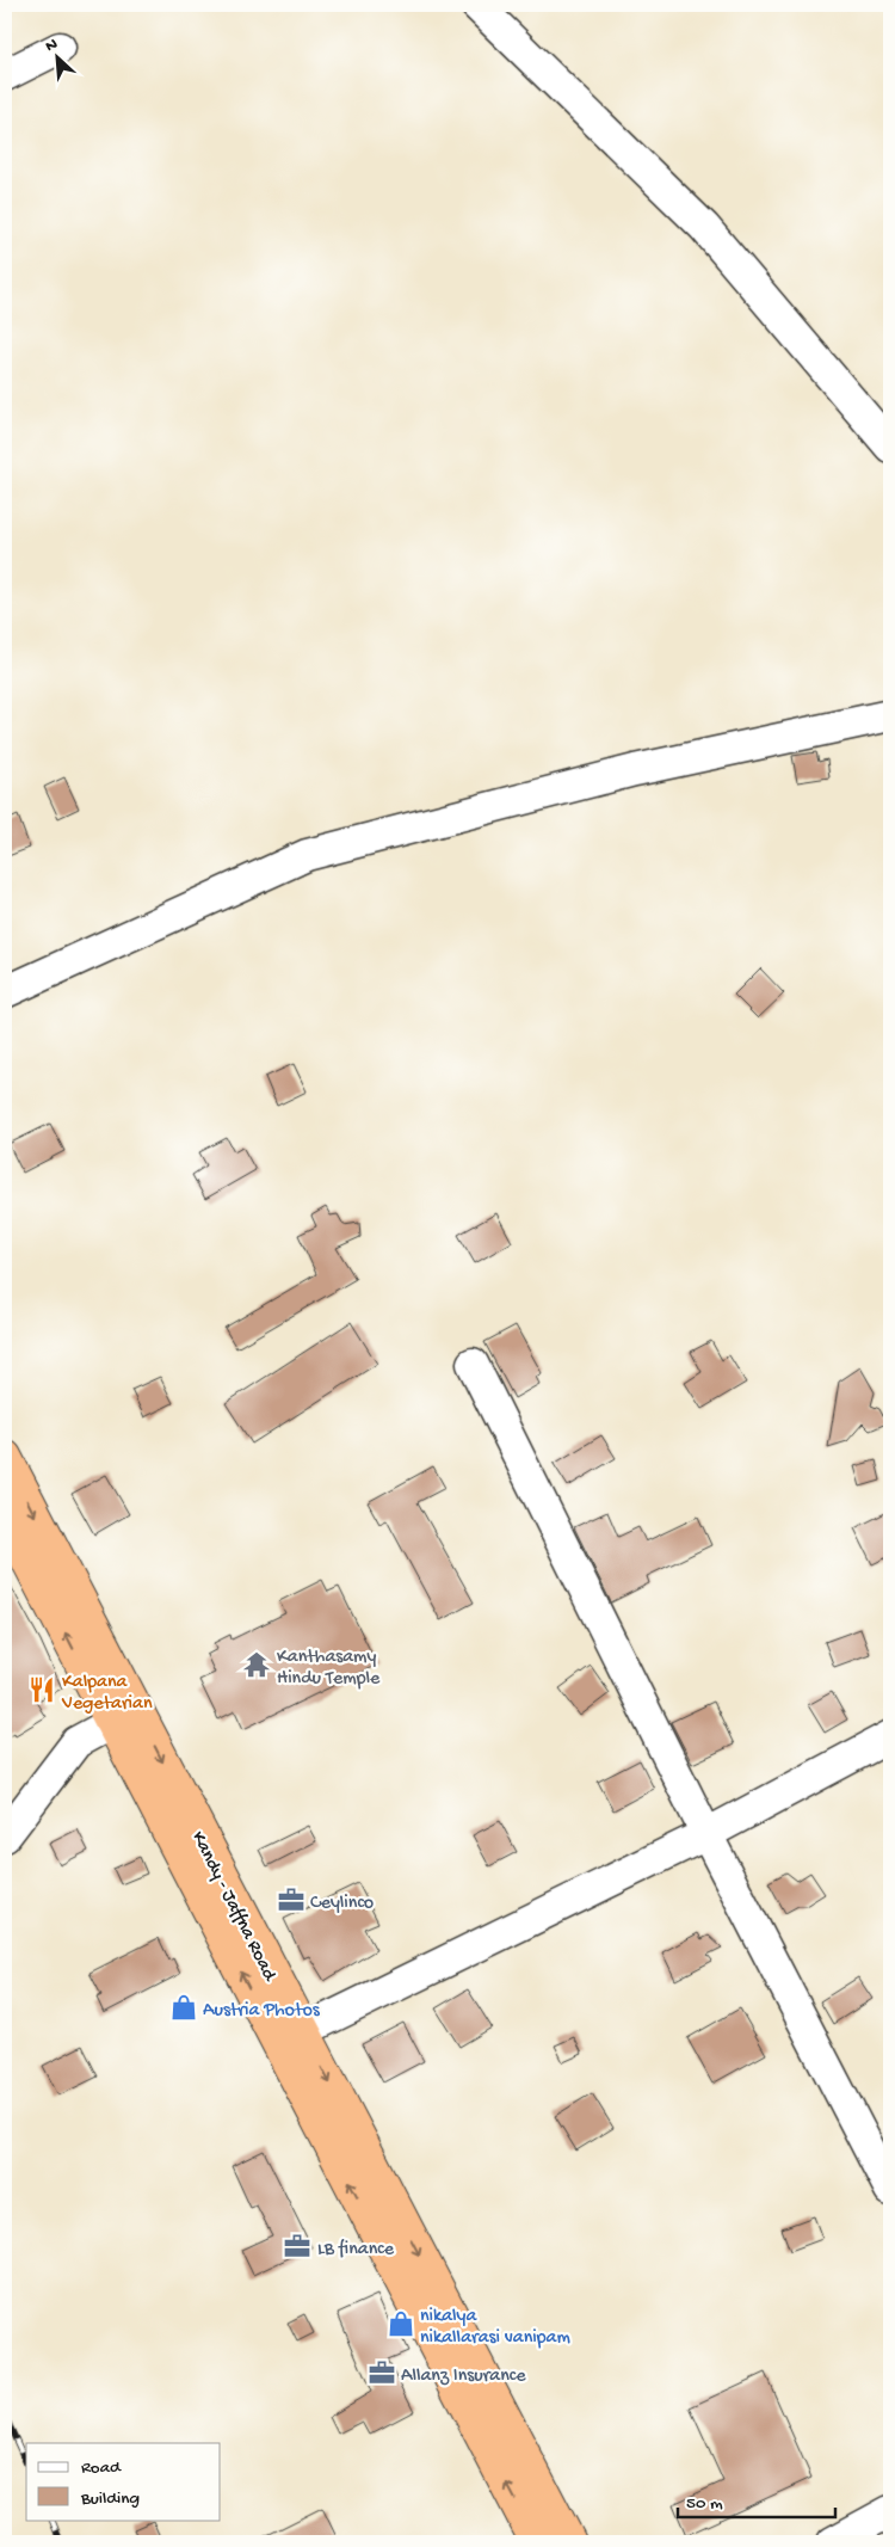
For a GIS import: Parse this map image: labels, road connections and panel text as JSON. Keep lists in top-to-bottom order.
{
  "streets": {
    "highway": ["Kandy - Jaffna Road"]
  },
  "places": {
    "temple": ["Kanthasamy Hindu Temple"],
    "restaurant": ["Kalpana Vegetarian"],
    "office": ["Ceylinco", "LB finance", "Allanz Insurance"],
    "shop": ["Austria Photos", "nikalya nikallarasi vanipam"]
  },
  "legend": ["Road", "Building"],
  "scale_bar": "50 m",
  "north": "top left"
}
